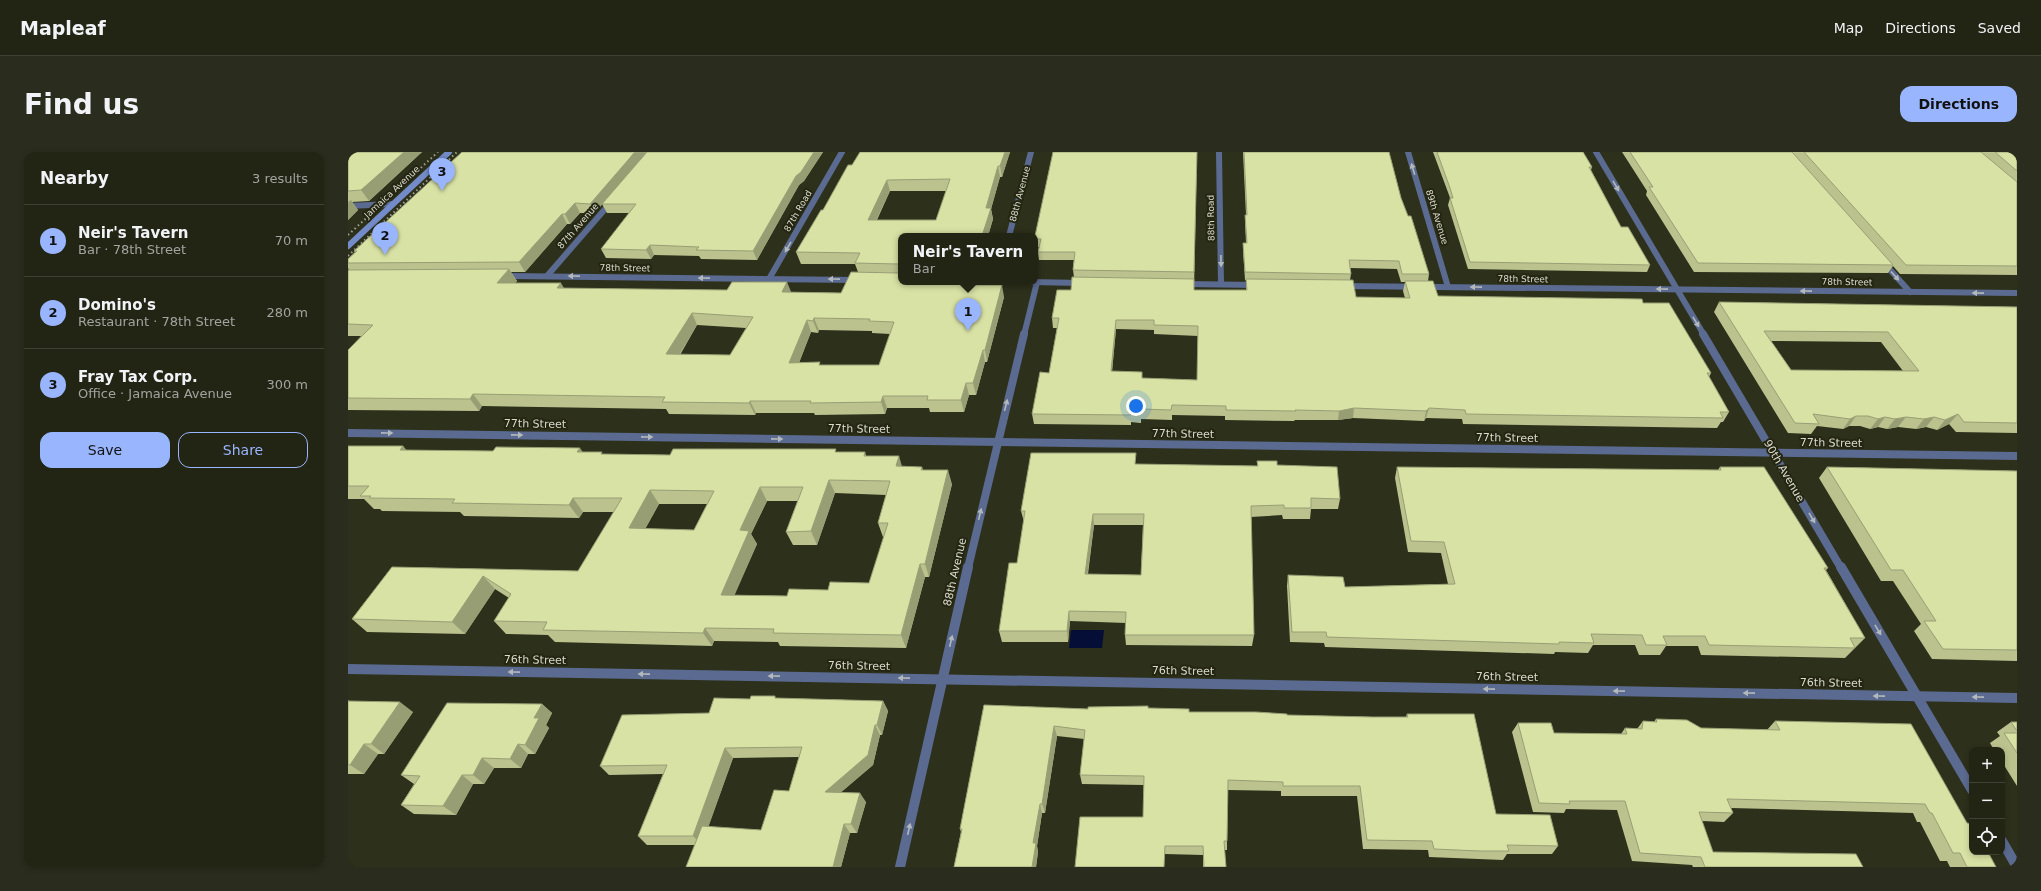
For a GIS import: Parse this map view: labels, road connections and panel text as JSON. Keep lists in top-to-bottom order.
{
  "streets": {
    "main road": ["Jamaica Avenue"],
    "street": [
      "88th Avenue",
      "87th Road",
      "89th Avenue",
      "88th Road",
      "87th Avenue",
      "78th Street",
      "77th Street",
      "90th Avenue",
      "76th Street"
    ]
  },
  "crossings": [
    ["88th Avenue", "77th Street"],
    ["88th Avenue", "76th Street"],
    ["87th Road", "78th Street"],
    ["89th Avenue", "78th Street"],
    ["87th Avenue", "78th Street"],
    ["78th Street", "90th Avenue"],
    ["77th Street", "90th Avenue"],
    ["90th Avenue", "76th Street"]
  ],
  "one_way": [
    "88th Avenue",
    "87th Road",
    "89th Avenue",
    "88th Road",
    "78th Street",
    "77th Street",
    "90th Avenue",
    "76th Street"
  ],
  "page": {
    "header": "Mapleaf",
    "nav": ["Map", "Directions", "Saved"],
    "buttons": [
      "Directions",
      ["Save", "Share"]
    ],
    "title": "Find us",
    "heading": ["Nearby", "3 results"],
    "pins": ["3", "2", "1"],
    "list": [
      {
        "mark": "1",
        "name": "Neir's Tavern",
        "note": "Bar · 78th Street",
        "value": "70 m"
      },
      {
        "mark": "2",
        "name": "Domino's",
        "note": "Restaurant · 78th Street",
        "value": "280 m"
      },
      {
        "mark": "3",
        "name": "Fray Tax Corp.",
        "note": "Office · Jamaica Avenue",
        "value": "300 m"
      }
    ],
    "popup": ["Neir's Tavern", "Bar"],
    "map_buttons": ["+", "−"]
  }
}
